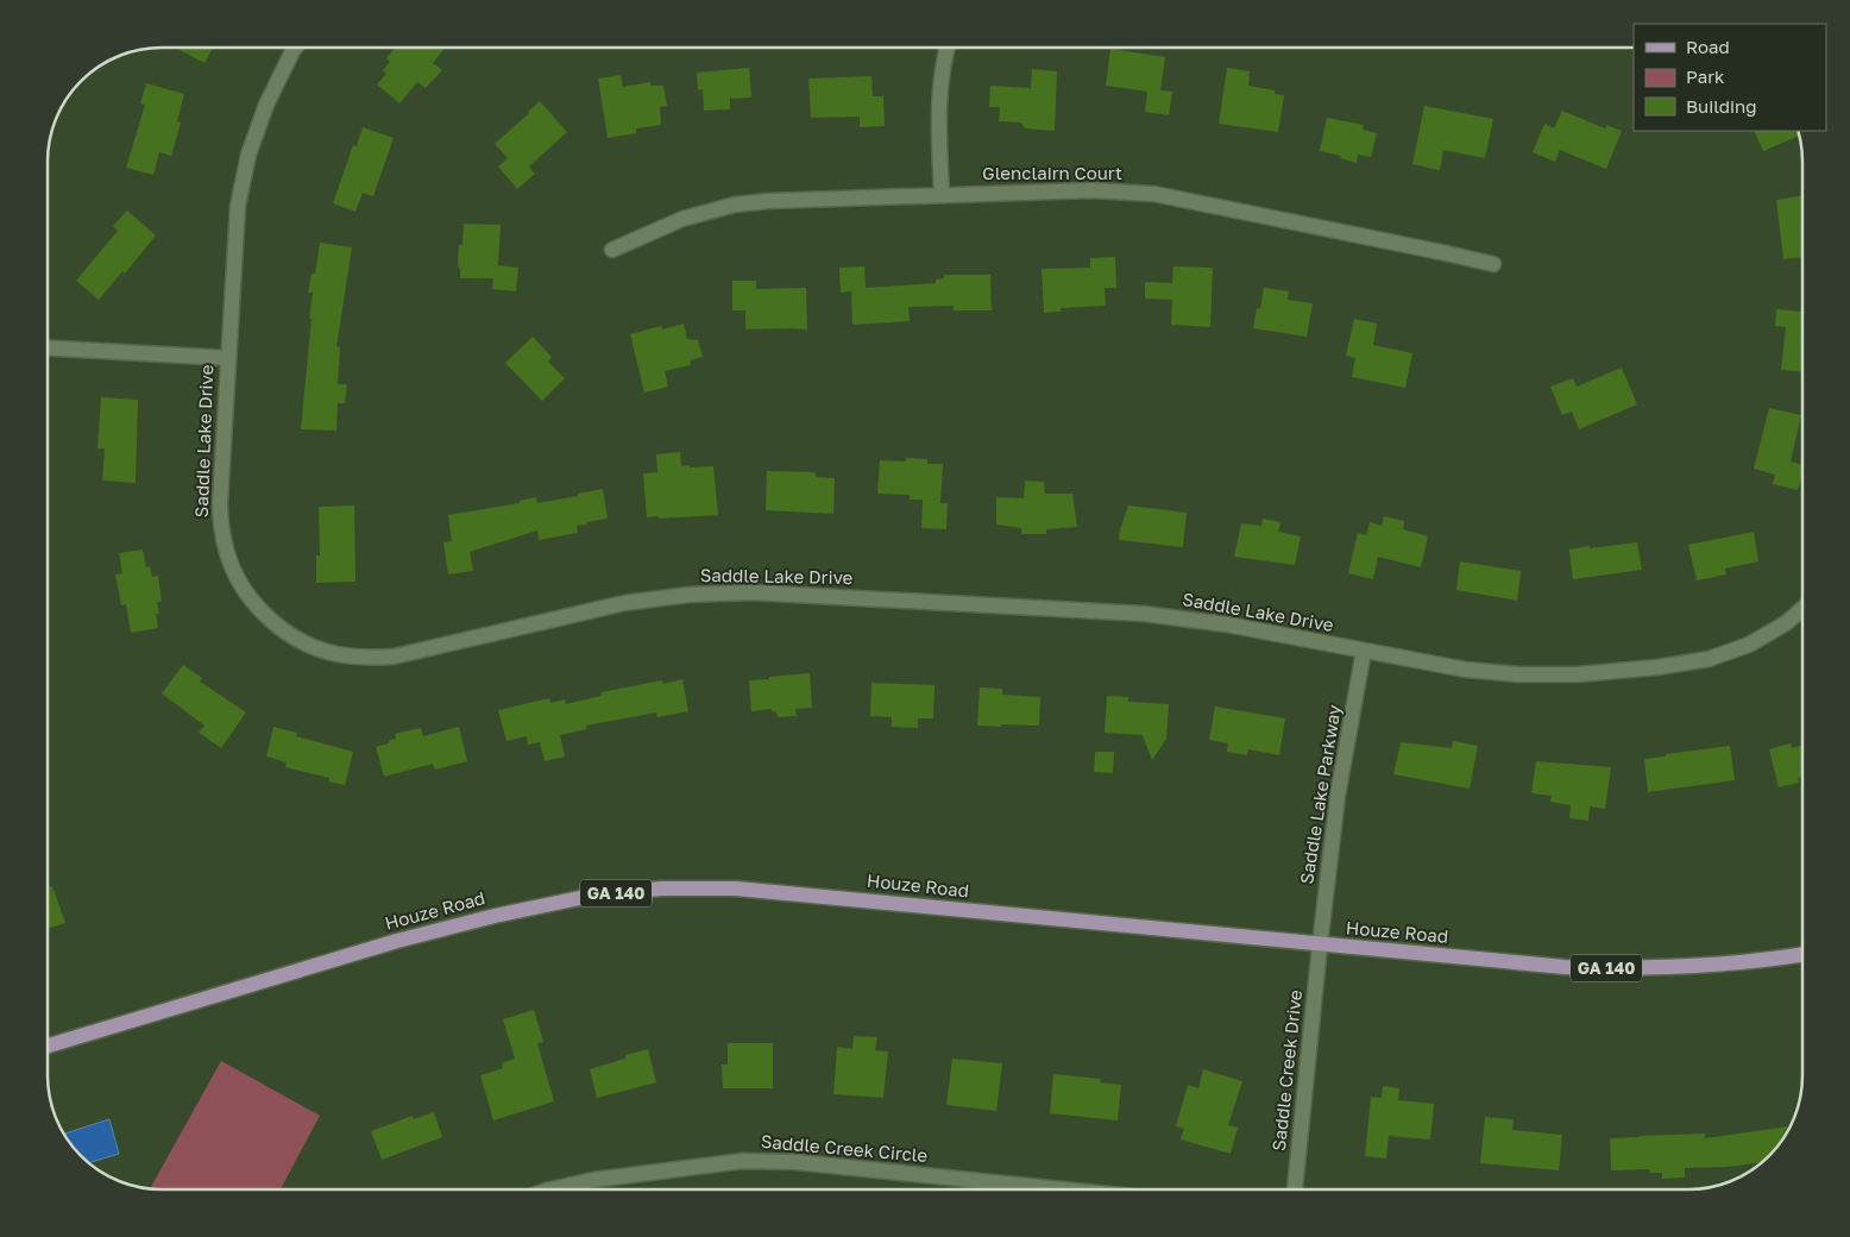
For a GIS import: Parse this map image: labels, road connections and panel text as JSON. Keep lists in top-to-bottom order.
{
  "streets": {
    "main road": ["Houze Road", "GA 140"],
    "street": [
      "Glenclairn Court",
      "Saddle Lake Drive",
      "Saddle Lake Parkway",
      "Saddle Creek Drive",
      "Saddle Creek Circle"
    ]
  },
  "crossings": [
    ["Saddle Lake Drive", "Saddle Lake Parkway"],
    ["Saddle Lake Parkway", "Houze Road"],
    ["Saddle Lake Parkway", "Saddle Creek Drive"],
    ["Houze Road", "Saddle Creek Drive"]
  ],
  "legend": ["Road", "Park", "Building"]
}
